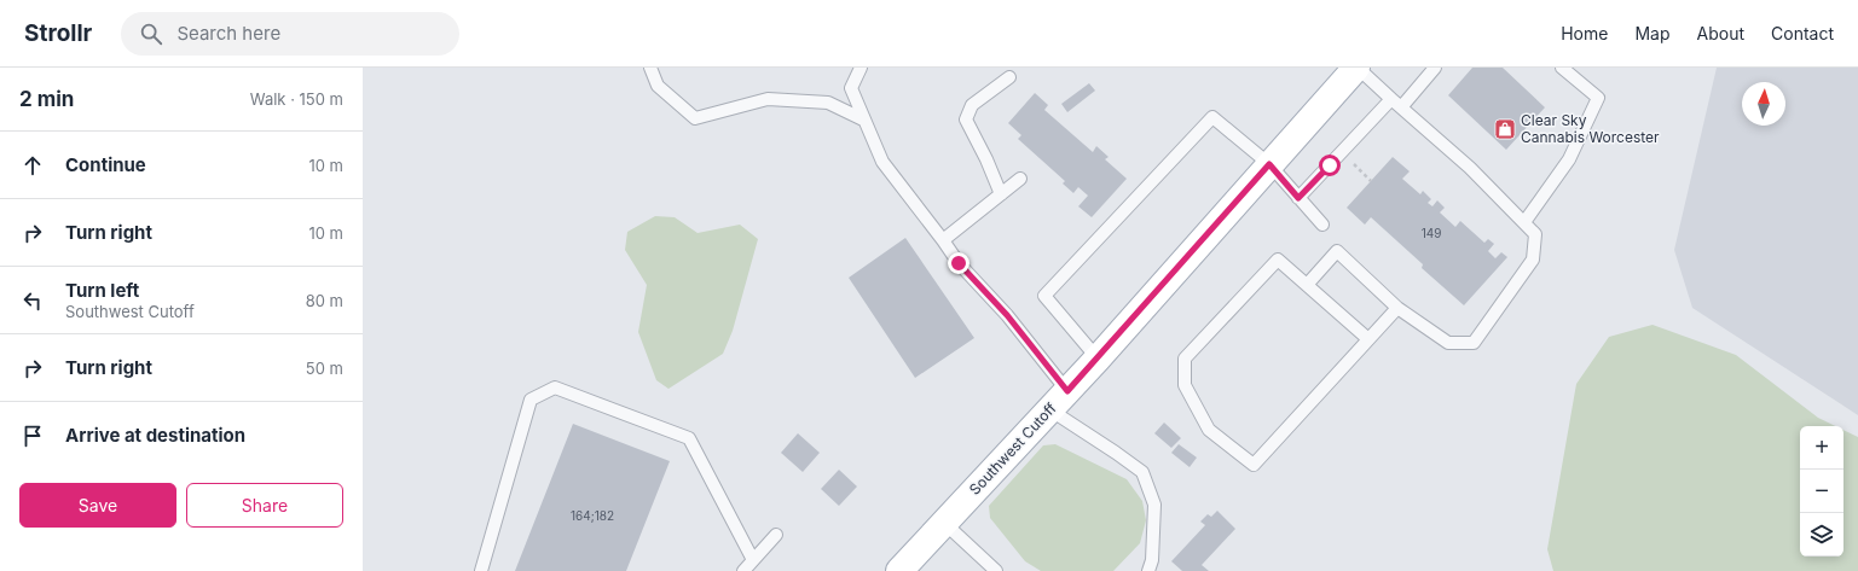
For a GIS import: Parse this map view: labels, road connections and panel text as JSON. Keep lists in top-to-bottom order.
{
  "streets": {
    "main road": ["Southwest Cutoff"]
  },
  "places": {
    "shop": ["Clear Sky Cannabis Worcester"]
  },
  "house_numbers": ["149", "164;182"],
  "north": "top",
  "page": {
    "header": "Strollr",
    "search": "Search here",
    "nav": [
      "Home",
      "Map",
      "About",
      "Contact"
    ],
    "heading": ["2 min", "Walk · 150 m"],
    "list": [
      ["Continue", "10 m"],
      ["Turn right", "10 m"],
      ["Turn left", "Southwest Cutoff", "80 m"],
      ["Turn right", "50 m"],
      "Arrive at destination"
    ],
    "map_buttons": ["+", "−"],
    "buttons": ["Save", "Share"]
  }
}
